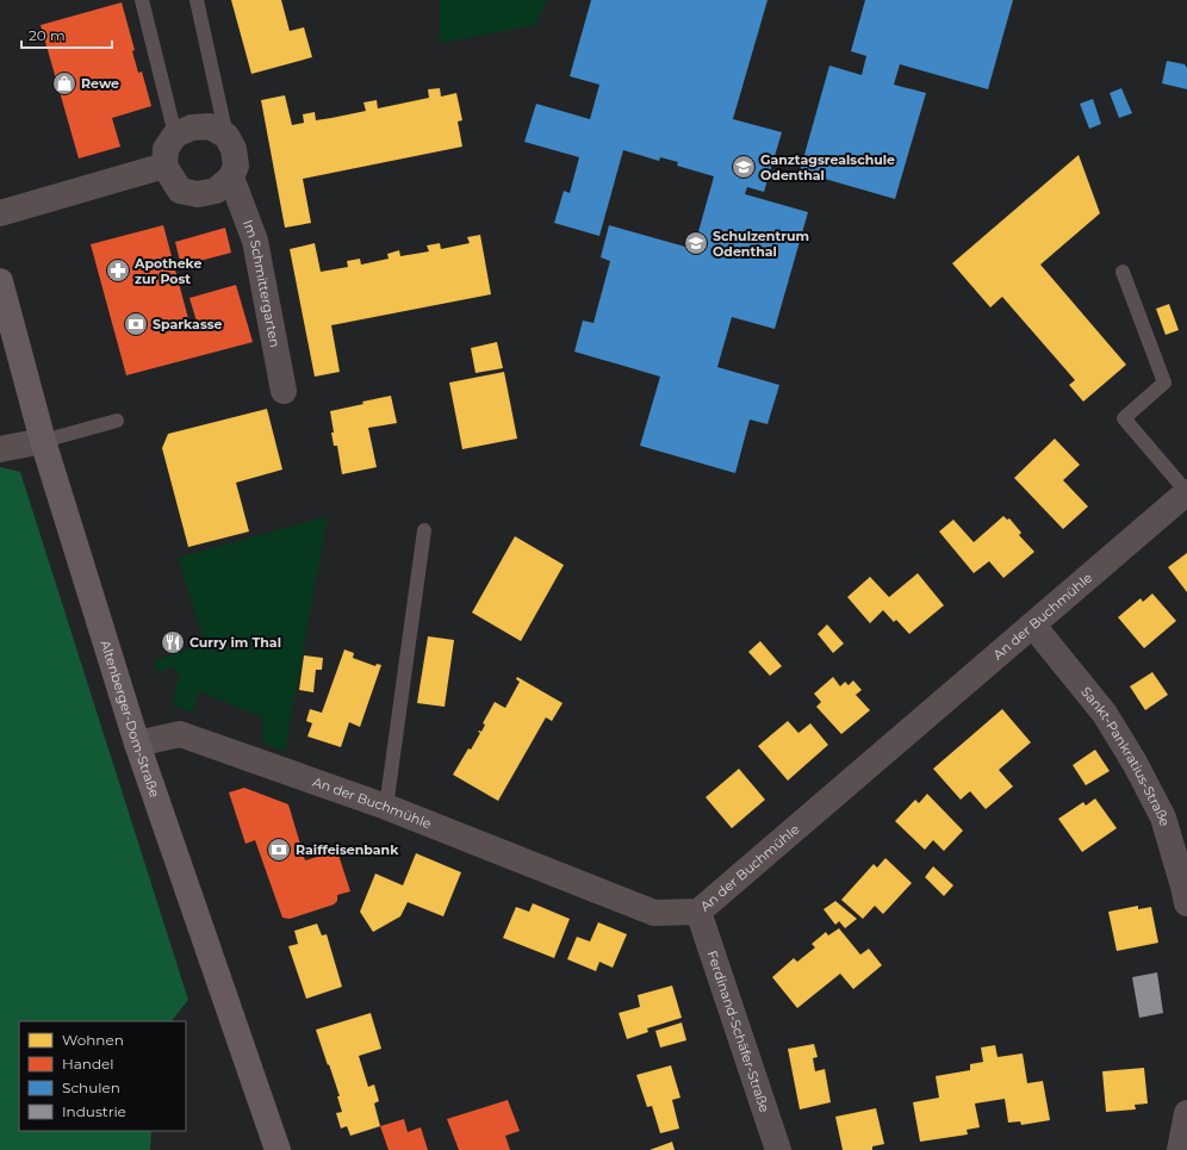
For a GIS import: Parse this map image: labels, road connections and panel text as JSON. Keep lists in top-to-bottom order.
{
  "streets": {
    "main road": ["Altenberger-Dom-Straße"],
    "street": [
      "Im Schmittergarten",
      "An der Buchmühle",
      "Sankt-Pankratius-Straße",
      "Ferdinand-Schäfer-Straße"
    ]
  },
  "crossings": [
    ["An der Buchmühle", "Altenberger-Dom-Straße"],
    ["An der Buchmühle", "Sankt-Pankratius-Straße"],
    ["An der Buchmühle", "Ferdinand-Schäfer-Straße"]
  ],
  "places": {
    "shop": ["Rewe"],
    "school or university": ["Ganztagsrealschule Odenthal", "Schulzentrum Odenthal"],
    "pharmacy": ["Apotheke zur Post"],
    "bank": ["Sparkasse", "Raiffeisenbank"],
    "restaurant": ["Curry im Thal"]
  },
  "legend": [
    "Wohnen",
    "Handel",
    "Schulen",
    "Industrie"
  ],
  "scale_bar": "20 m"
}
